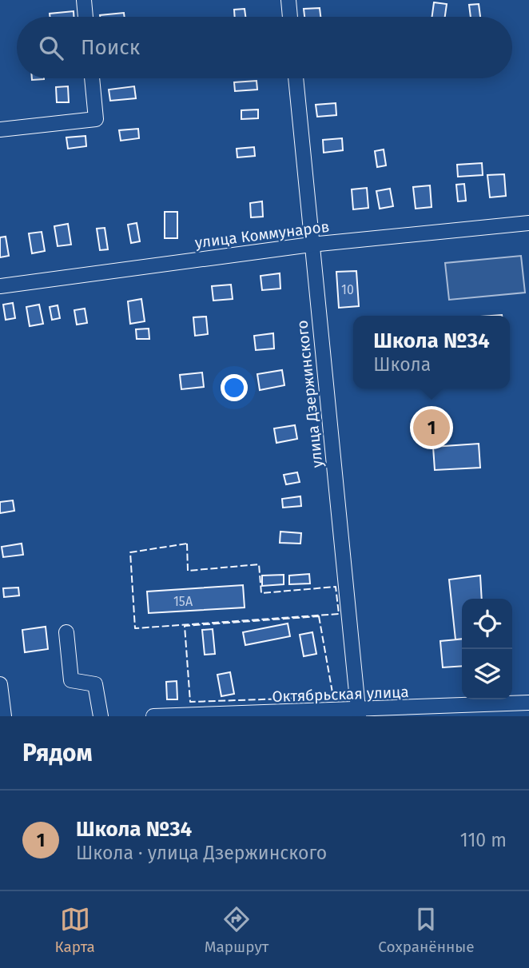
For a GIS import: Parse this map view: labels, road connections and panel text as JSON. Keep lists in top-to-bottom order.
{
  "streets": {
    "street": ["улица Коммунаров", "улица Дзержинского", "Октябрьская улица"]
  },
  "crossings": [
    ["улица Коммунаров", "улица Дзержинского"],
    ["улица Дзержинского", "Октябрьская улица"]
  ],
  "house_numbers": ["10", "15А"],
  "page": {
    "search": "Поиск",
    "popup": ["Школа №34", "Школа"],
    "pins": "1",
    "heading": "Рядом",
    "list": [
      {
        "mark": "1",
        "name": "Школа №34",
        "note": "Школа · улица Дзержинского",
        "value": "110 m"
      }
    ],
    "nav": ["Карта", "Маршрут", "Сохранённые"]
  }
}
